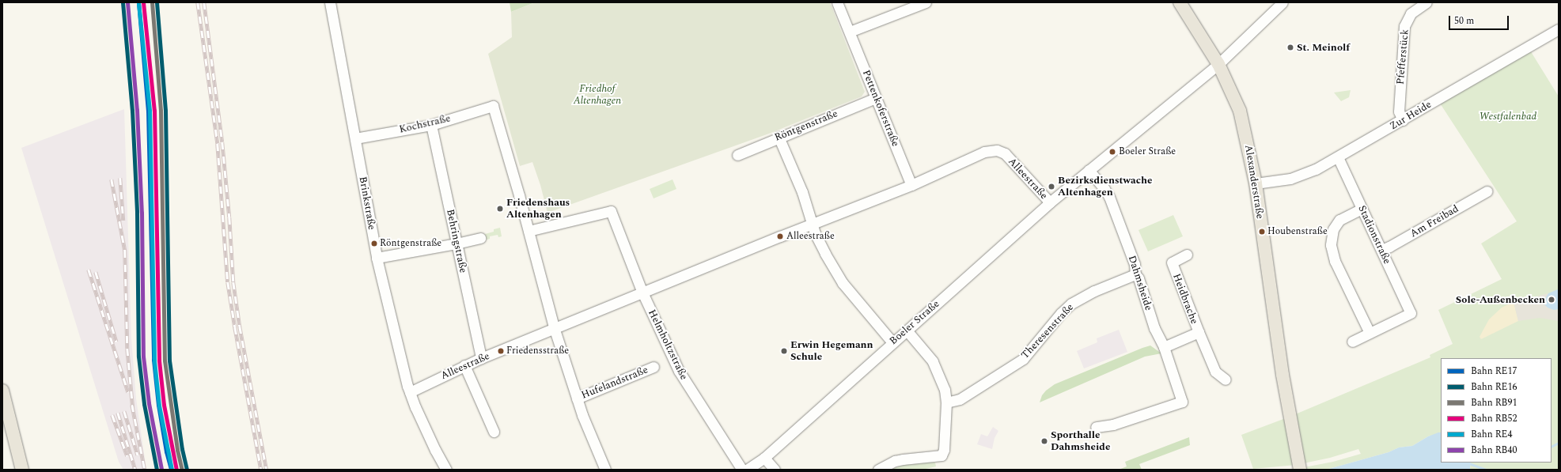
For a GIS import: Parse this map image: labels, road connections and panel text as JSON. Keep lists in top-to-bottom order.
{
  "streets": {
    "main road": ["Alexanderstraße"],
    "street": [
      "Pfefferstück",
      "Pettenkoferstraße",
      "Zur Heide",
      "Kochstraße",
      "Röntgenstraße",
      "Alleestraße",
      "Brinkstraße",
      "Am Freibad",
      "Stadionstraße",
      "Behringstraße",
      "Dahmsheide",
      "Heidbrache",
      "Boeler Straße",
      "Theresenstraße",
      "Helmholtzstraße",
      "Hufelandstraße"
    ]
  },
  "crossings": [
    ["Pfefferstück", "Zur Heide"],
    ["Pettenkoferstraße", "Röntgenstraße"],
    ["Pettenkoferstraße", "Alleestraße"],
    ["Zur Heide", "Alexanderstraße"],
    ["Zur Heide", "Stadionstraße"],
    ["Kochstraße", "Brinkstraße"],
    ["Kochstraße", "Behringstraße"],
    ["Kochstraße", "Helmholtzstraße"],
    ["Alleestraße", "Brinkstraße"],
    ["Alleestraße", "Behringstraße"],
    ["Alleestraße", "Boeler Straße"],
    ["Alleestraße", "Helmholtzstraße"],
    ["Alexanderstraße", "Boeler Straße"],
    ["Am Freibad", "Stadionstraße"],
    ["Dahmsheide", "Heidbrache"],
    ["Dahmsheide", "Boeler Straße"],
    ["Dahmsheide", "Theresenstraße"]
  ],
  "parks": ["Friedhof Altenhagen", "Westfalenbad"],
  "places": [
    "St. Meinolf",
    "Boeler Straße",
    "Bezirksdienstwache Altenhagen",
    "Friedenshaus Altenhagen",
    "Houbenstraße",
    "Alleestraße",
    "Röntgenstraße",
    "Sole-Außenbecken",
    "Friedensstraße",
    "Erwin Hegemann Schule",
    "Sporthalle Dahmsheide"
  ],
  "lines": [
    "rail line RE17",
    "rail line RE16",
    "rail line RB91",
    "rail line RB52",
    "rail line RB40",
    "rail line RE4"
  ],
  "legend": [
    "Bahn RE17",
    "Bahn RE16",
    "Bahn RB91",
    "Bahn RB52",
    "Bahn RE4",
    "Bahn RB40"
  ],
  "scale_bar": "50 m"
}
